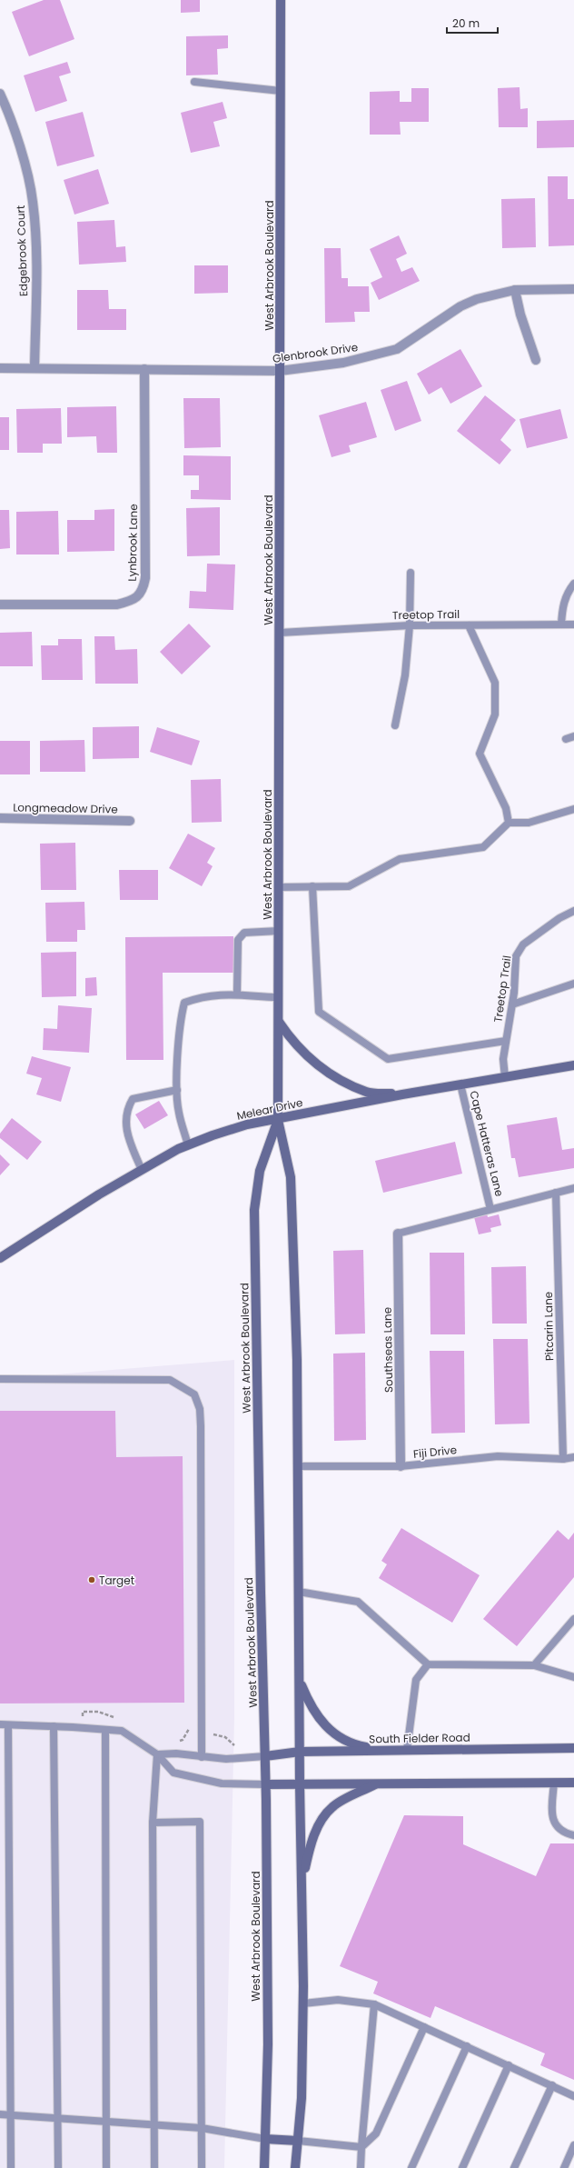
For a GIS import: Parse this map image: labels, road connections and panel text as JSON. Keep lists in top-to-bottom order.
{
  "streets": {
    "street": [
      "Edgebrook Court",
      "West Arbrook Boulevard",
      "Glenbrook Drive",
      "Lynbrook Lane",
      "Longmeadow Drive",
      "Melear Drive",
      "Southseas Lane",
      "South Fielder Road"
    ],
    "lane": [
      "Treetop Trail",
      "Cape Hatteras Lane",
      "Pitcarin Lane",
      "Fiji Drive"
    ]
  },
  "crossings": [
    ["Edgebrook Court", "Glenbrook Drive"],
    ["West Arbrook Boulevard", "Glenbrook Drive"],
    ["West Arbrook Boulevard", "Treetop Trail"],
    ["West Arbrook Boulevard", "Melear Drive"],
    ["West Arbrook Boulevard", "Fiji Drive"],
    ["West Arbrook Boulevard", "South Fielder Road"],
    ["Glenbrook Drive", "Lynbrook Lane"],
    ["Treetop Trail", "Melear Drive"],
    ["Melear Drive", "Cape Hatteras Lane"],
    ["Cape Hatteras Lane", "Pitcarin Lane"],
    ["Cape Hatteras Lane", "Southseas Lane"],
    ["Pitcarin Lane", "Fiji Drive"],
    ["Southseas Lane", "Fiji Drive"]
  ],
  "places": ["Target"],
  "scale_bar": "20 m"
}
